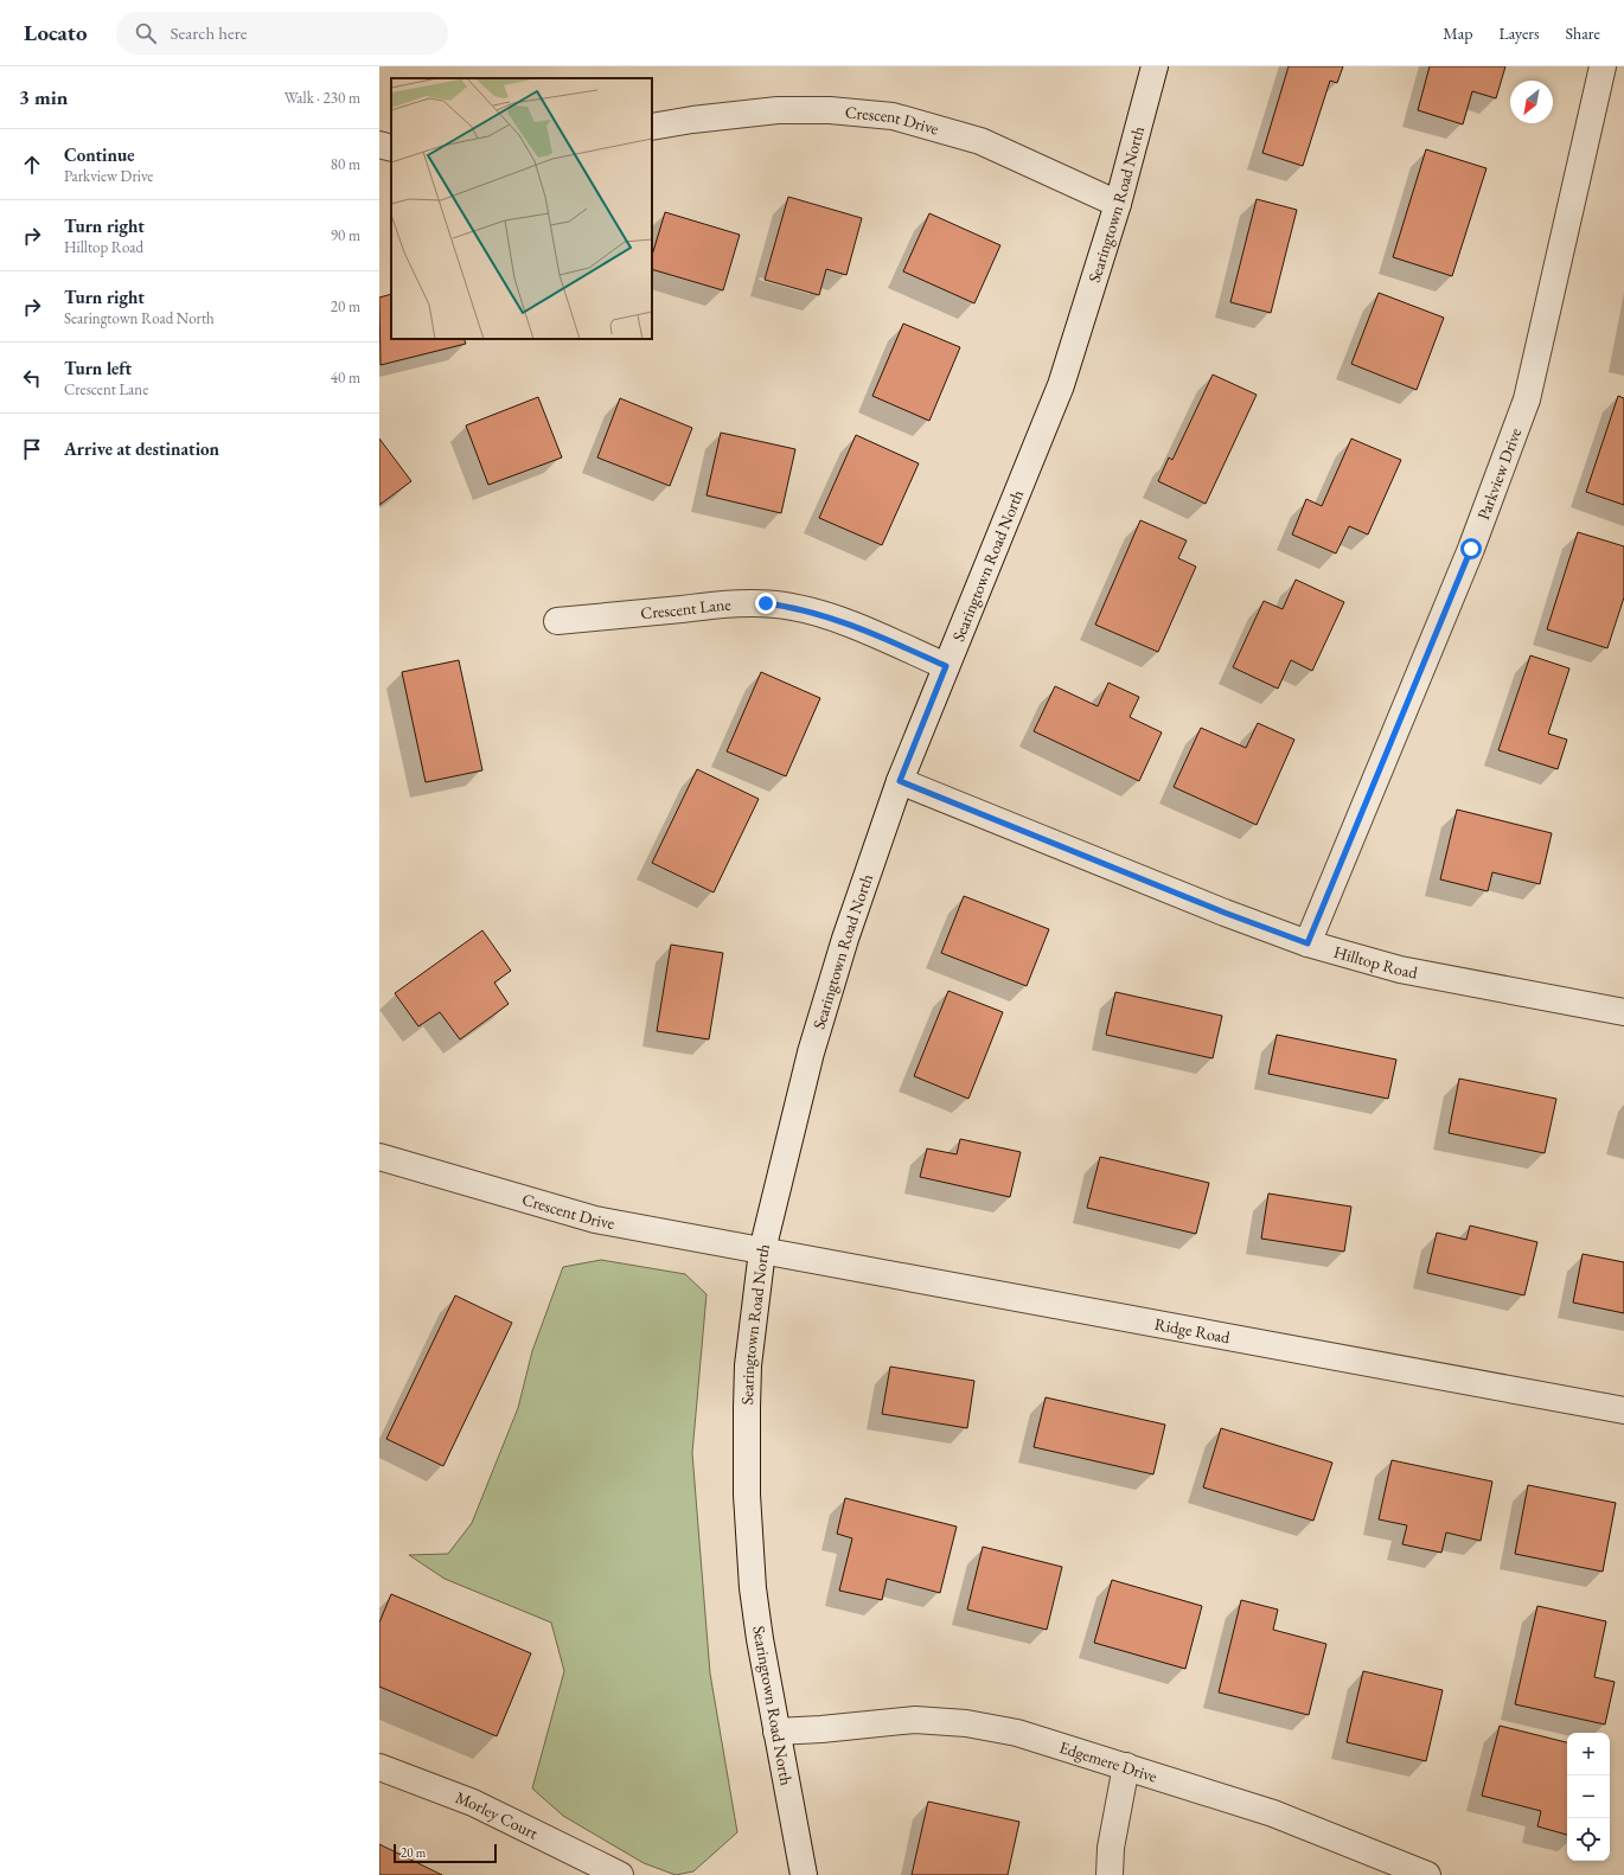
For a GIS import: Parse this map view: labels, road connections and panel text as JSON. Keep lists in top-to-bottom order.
{
  "streets": {
    "street": [
      "Crescent Drive",
      "Searingtown Road North",
      "Parkview Drive",
      "Crescent Lane",
      "Hilltop Road",
      "Ridge Road",
      "Edgemere Drive",
      "Morley Court"
    ]
  },
  "crossings": [
    ["Crescent Drive", "Searingtown Road North"],
    ["Crescent Drive", "Ridge Road"],
    ["Searingtown Road North", "Crescent Lane"],
    ["Searingtown Road North", "Hilltop Road"],
    ["Searingtown Road North", "Ridge Road"],
    ["Searingtown Road North", "Edgemere Drive"],
    ["Parkview Drive", "Hilltop Road"]
  ],
  "scale_bar": "20 m",
  "north": "bottom left",
  "page": {
    "header": "Locato",
    "search": "Search here",
    "nav": ["Map", "Layers", "Share"],
    "heading": ["3 min", "Walk · 230 m"],
    "list": [
      ["Continue", "Parkview Drive", "80 m"],
      ["Turn right", "Hilltop Road", "90 m"],
      ["Turn right", "Searingtown Road North", "20 m"],
      ["Turn left", "Crescent Lane", "40 m"],
      "Arrive at destination"
    ],
    "map_buttons": ["+", "−"],
    "scale": "20 m"
  }
}
